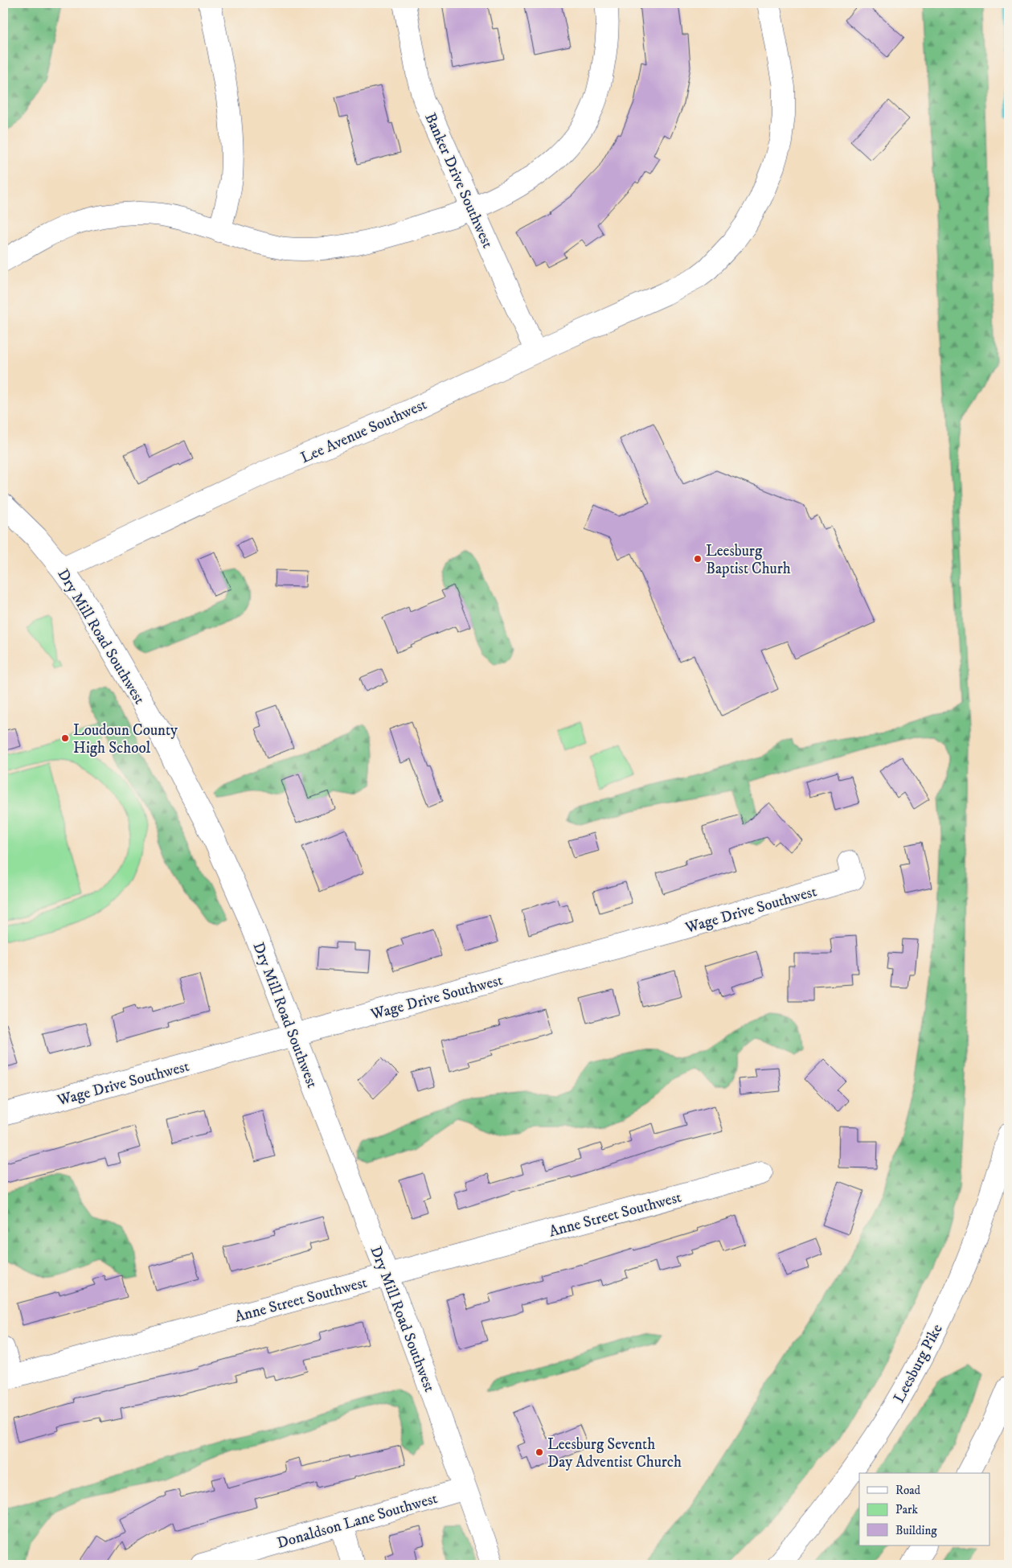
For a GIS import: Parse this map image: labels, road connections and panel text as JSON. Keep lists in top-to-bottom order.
{
  "streets": {
    "main road": [
      "Banker Drive Southwest",
      "Lee Avenue Southwest",
      "Dry Mill Road Southwest",
      "Wage Drive Southwest",
      "Anne Street Southwest",
      "Leesburg Pike",
      "Donaldson Lane Southwest"
    ]
  },
  "crossings": [
    ["Banker Drive Southwest", "Lee Avenue Southwest"],
    ["Lee Avenue Southwest", "Dry Mill Road Southwest"],
    ["Dry Mill Road Southwest", "Wage Drive Southwest"],
    ["Dry Mill Road Southwest", "Anne Street Southwest"],
    ["Dry Mill Road Southwest", "Donaldson Lane Southwest"]
  ],
  "places": ["Leesburg Baptist Churh", "Loudoun County High School", "Leesburg Seventh Day Adventist Church"],
  "legend": ["Road", "Park", "Building"]
}
